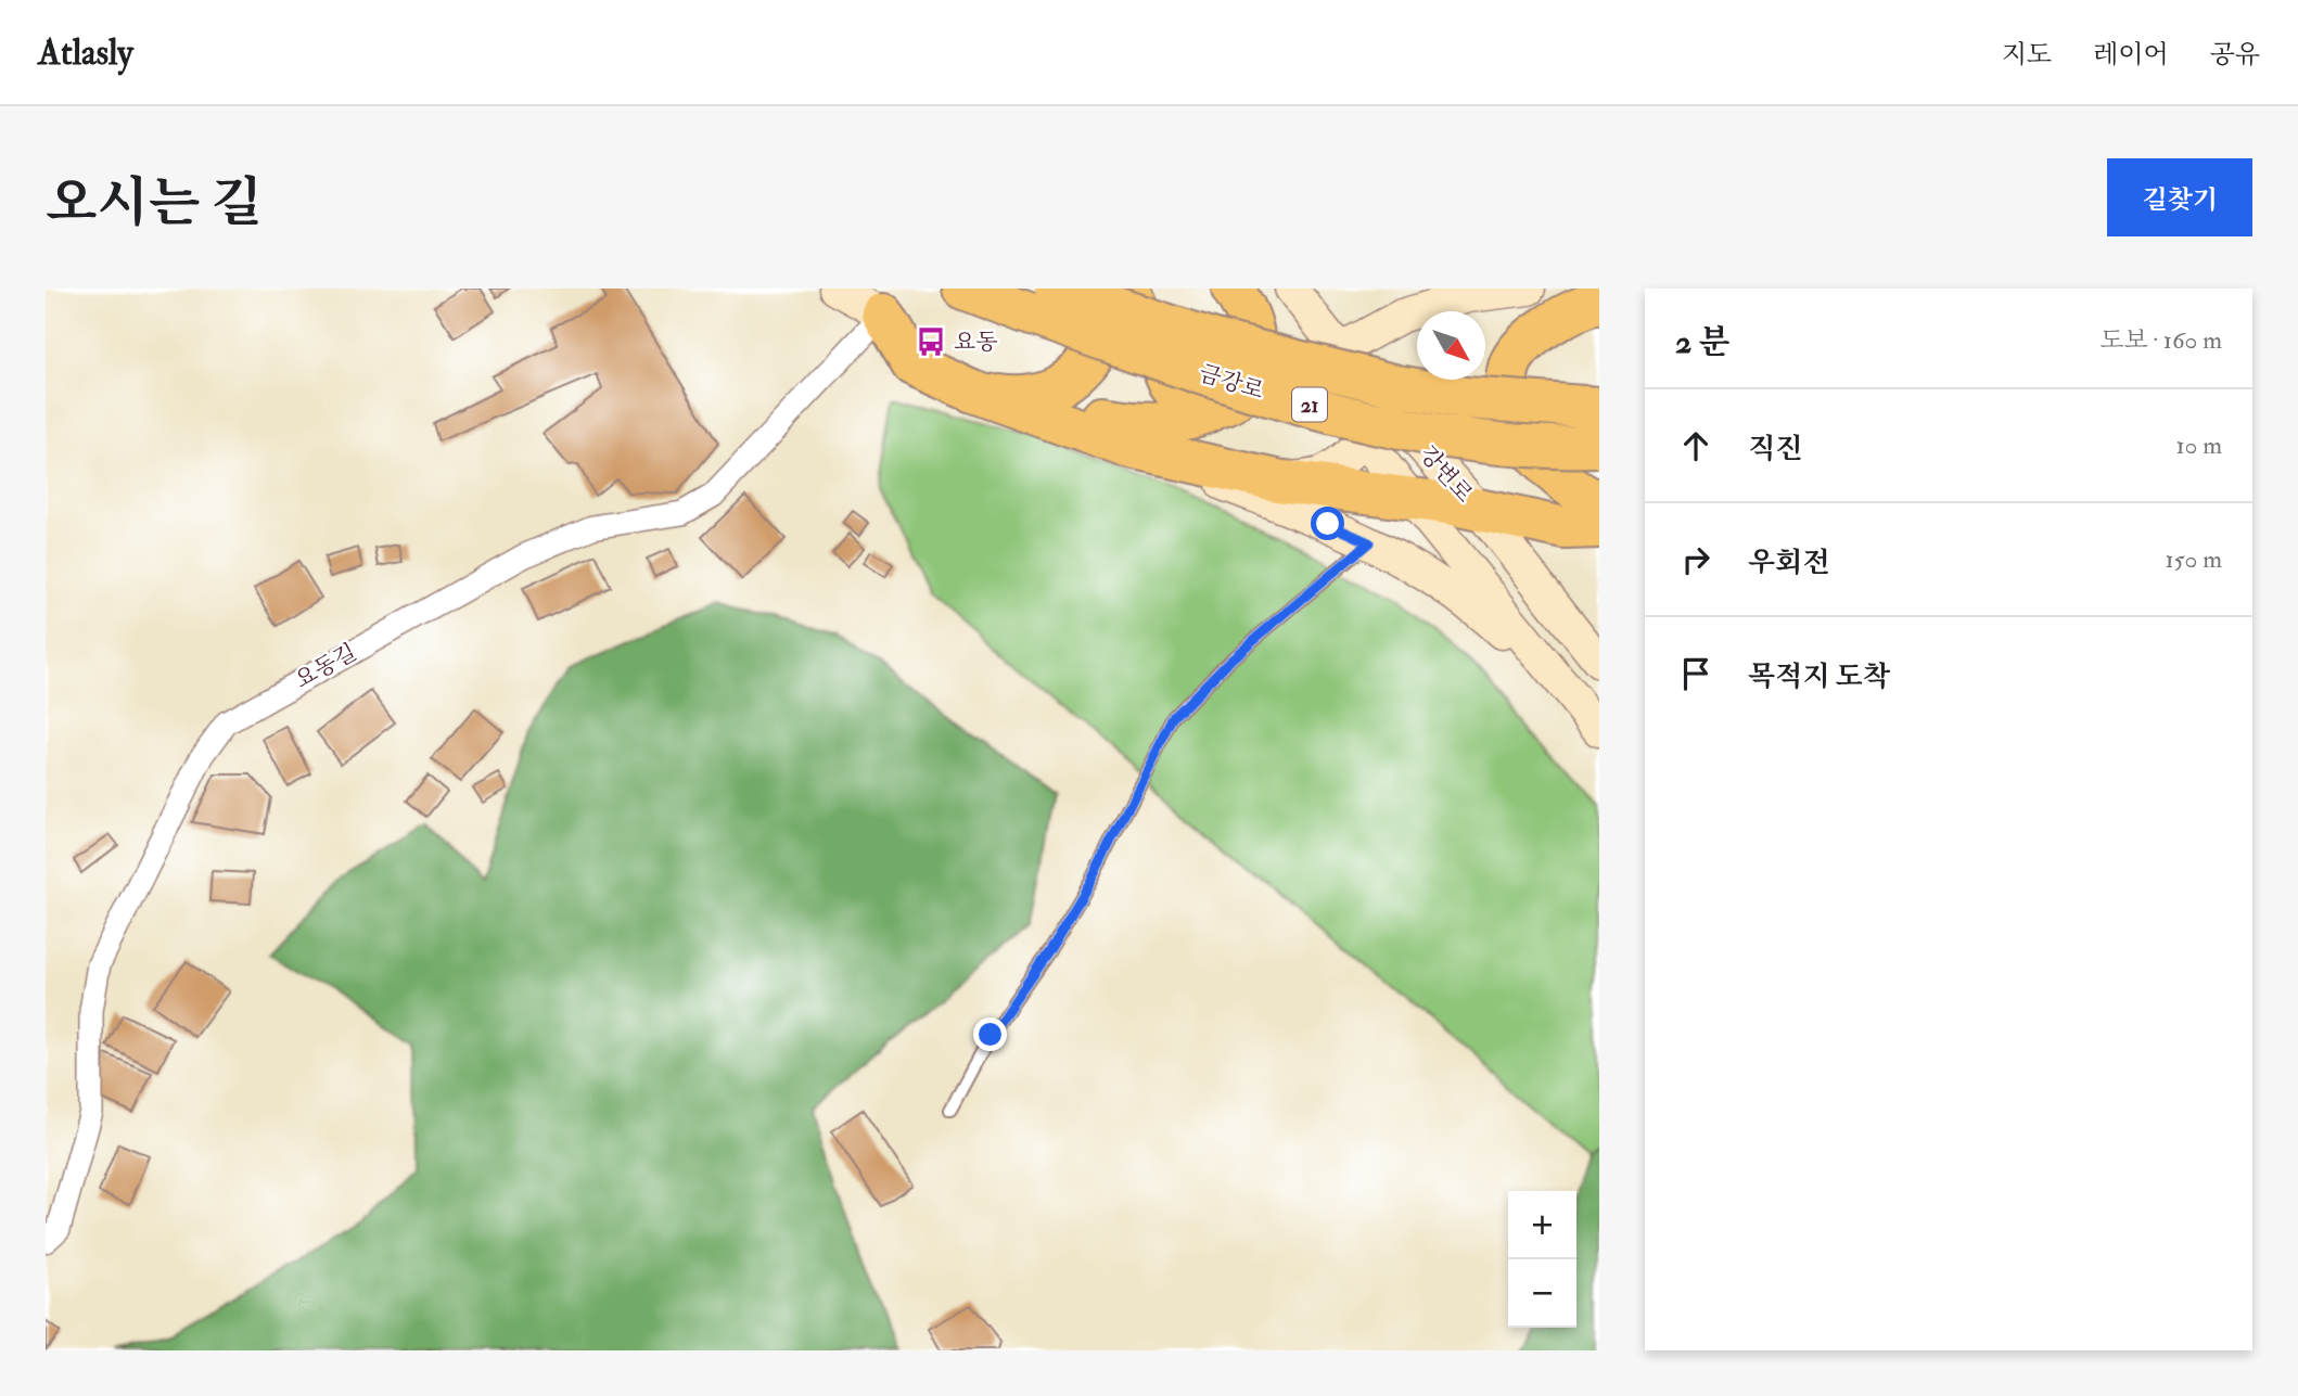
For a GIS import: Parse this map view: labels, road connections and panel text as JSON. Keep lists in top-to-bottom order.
{
  "streets": {
    "highway": ["금강로", "21"],
    "main road": ["강변로"],
    "street": ["요동길"]
  },
  "places": {
    "bus stop": ["요동"]
  },
  "north": "bottom right",
  "page": {
    "header": "Atlasly",
    "nav": ["지도", "레이어", "공유"],
    "buttons": "길찾기",
    "title": "오시는 길",
    "heading": ["2 분", "도보 · 160 m"],
    "list": [
      ["직진", "10 m"],
      ["우회전", "150 m"],
      "목적지 도착"
    ],
    "map_buttons": ["+", "−"]
  }
}
